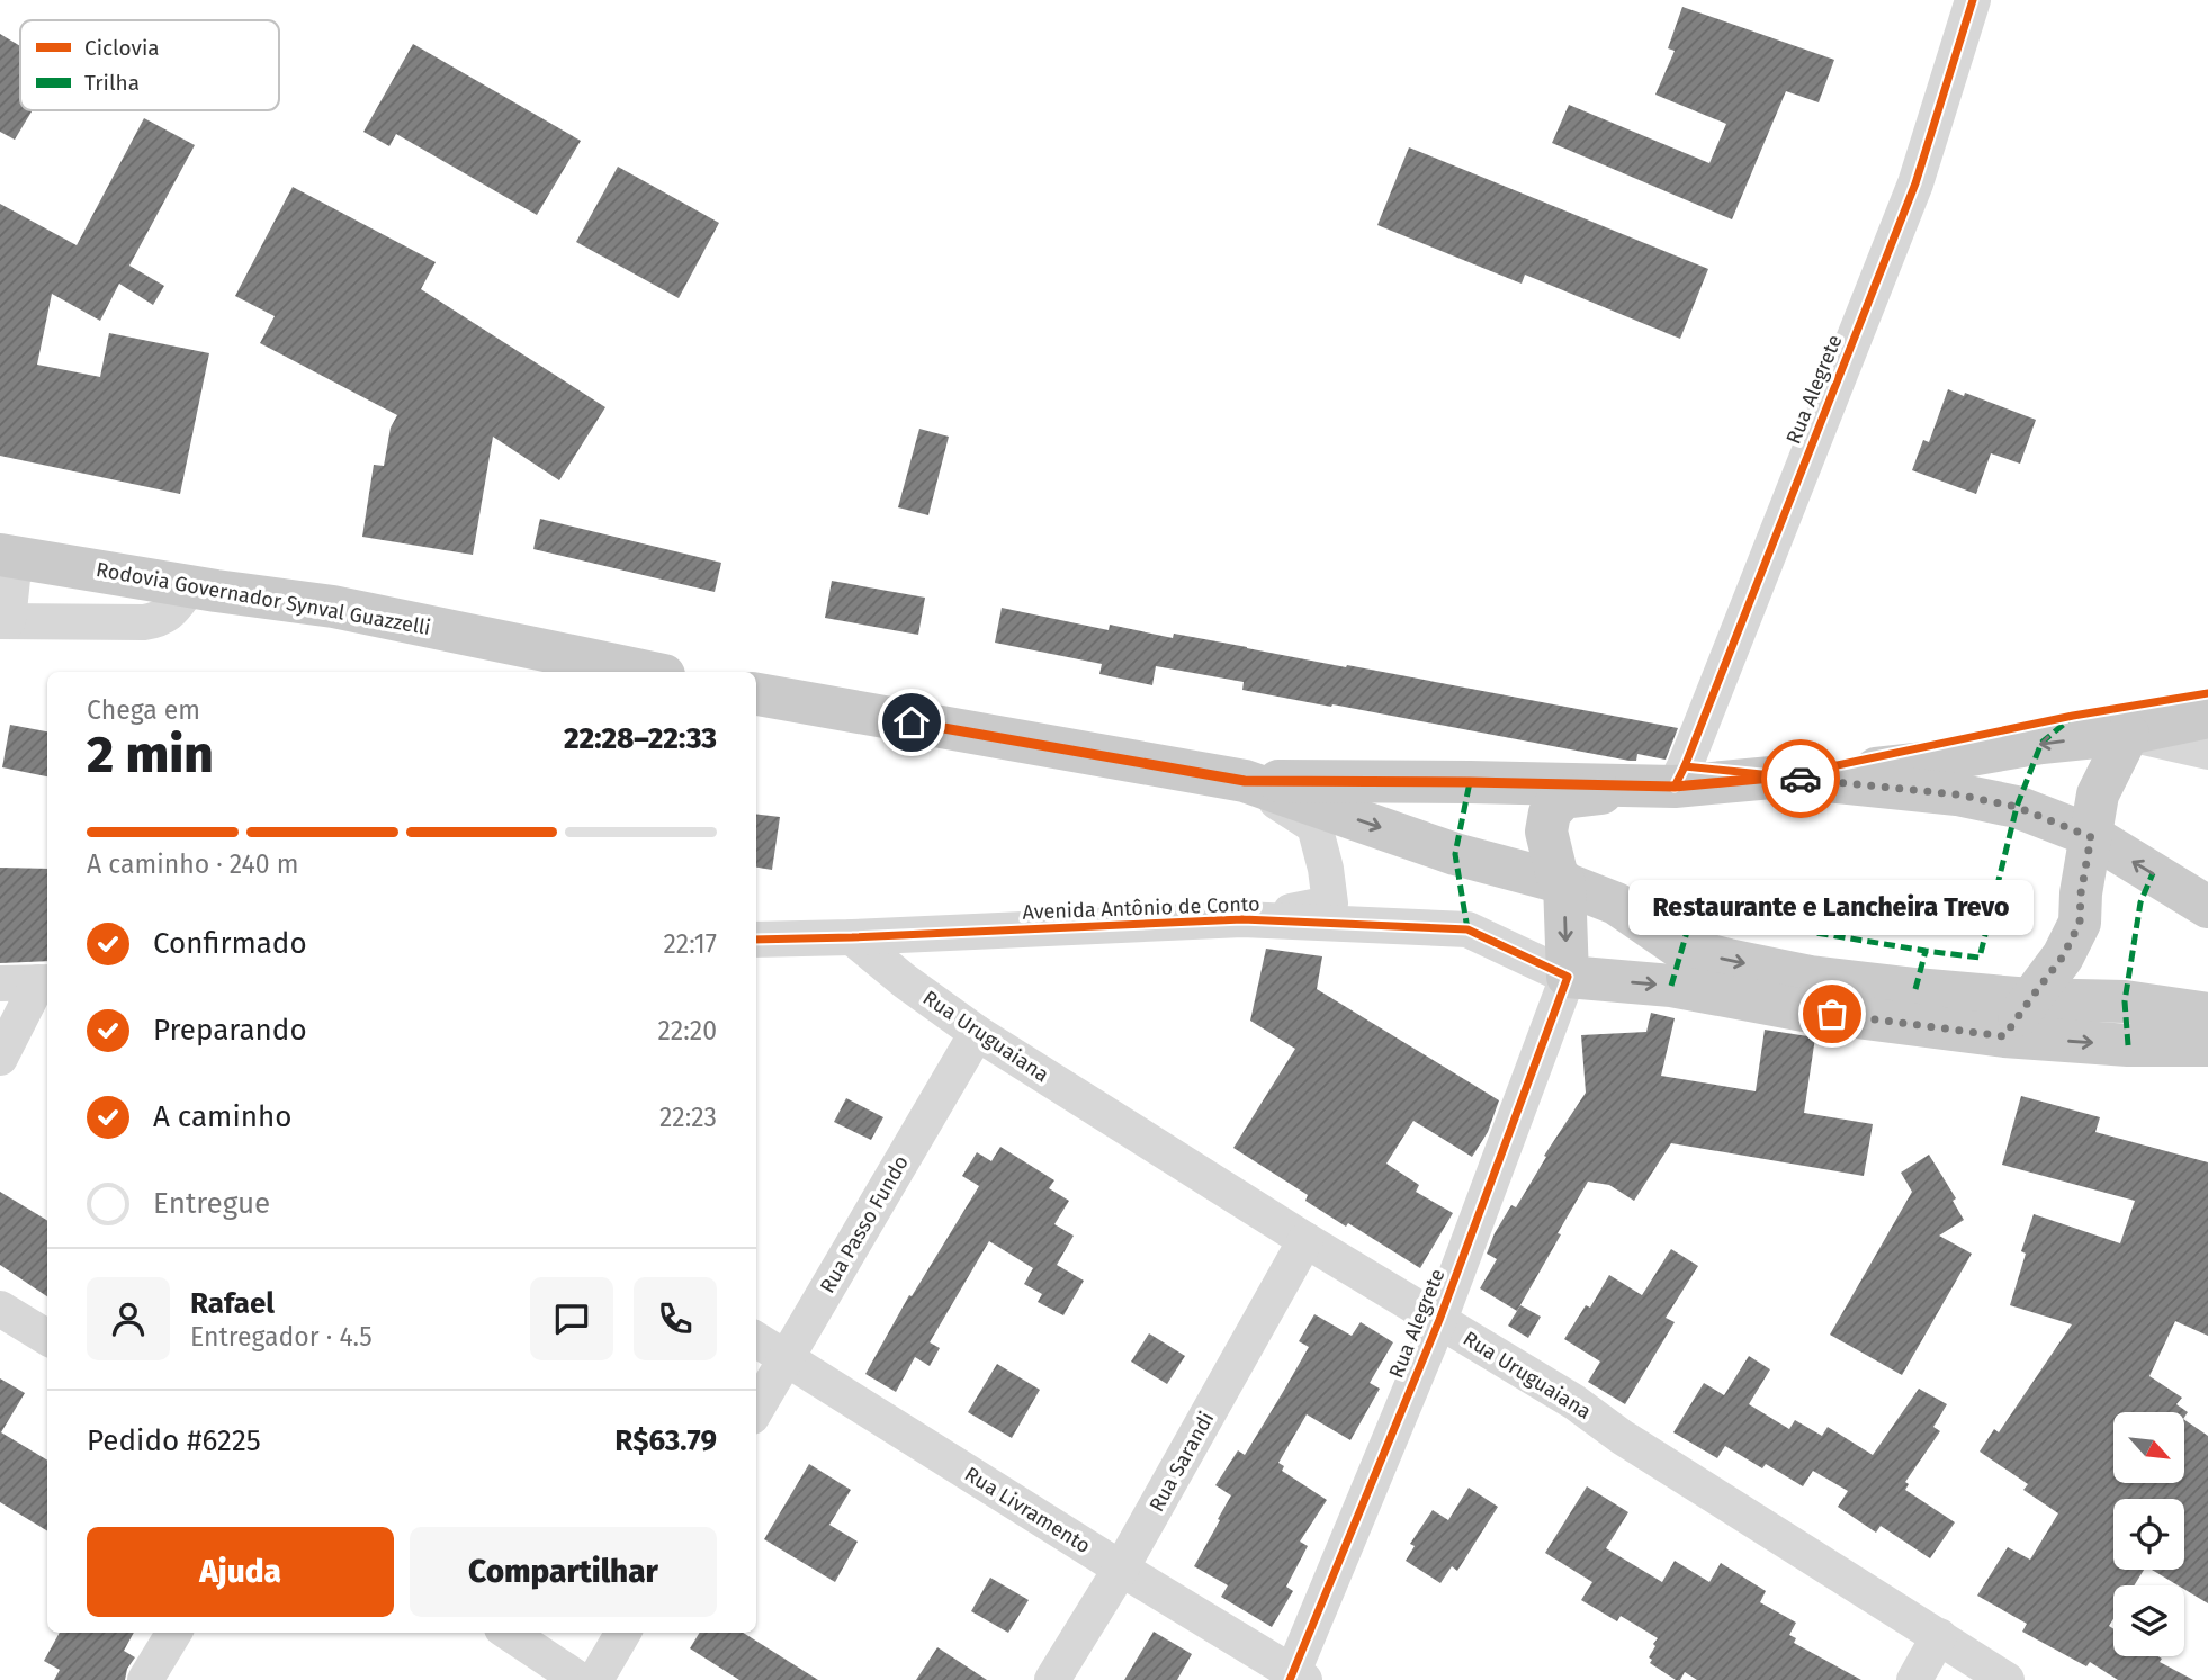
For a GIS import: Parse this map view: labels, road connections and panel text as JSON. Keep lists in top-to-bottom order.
{
  "streets": {
    "main road": ["Rodovia Governador Synval Guazzelli"],
    "street": [
      "Rua Alegrete",
      "Avenida Antônio de Conto",
      "Rua Uruguaiana",
      "Rua Passo Fundo",
      "Rua Sarandi",
      "Rua Livramento"
    ]
  },
  "crossings": [
    ["Rua Alegrete", "Avenida Antônio de Conto"],
    ["Rua Alegrete", "Rua Uruguaiana"],
    ["Rua Alegrete", "Rua Livramento"],
    ["Avenida Antônio de Conto", "Rua Uruguaiana"],
    ["Rua Uruguaiana", "Rua Passo Fundo"],
    ["Rua Uruguaiana", "Rua Sarandi"],
    ["Rua Passo Fundo", "Rua Livramento"],
    ["Rua Sarandi", "Rua Livramento"]
  ],
  "places": ["Restaurante e Lancheira Trevo"],
  "legend": ["Ciclovia", "Trilha"],
  "north": "bottom right",
  "page": {
    "heading": ["2 min", "Chega em", "22:28–22:33"],
    "panel": [
      "Rafael",
      "Entregador · 4.5",
      "Pedido #6225",
      "R$63.79"
    ],
    "bar": "A caminho · 240 m",
    "bubble": "Restaurante e Lancheira Trevo",
    "list": [
      ["Confirmado", "22:17"],
      ["Preparando", "22:20"],
      ["A caminho", "22:23"],
      "Entregue"
    ],
    "buttons": ["Ajuda", "Compartilhar"]
  }
}
